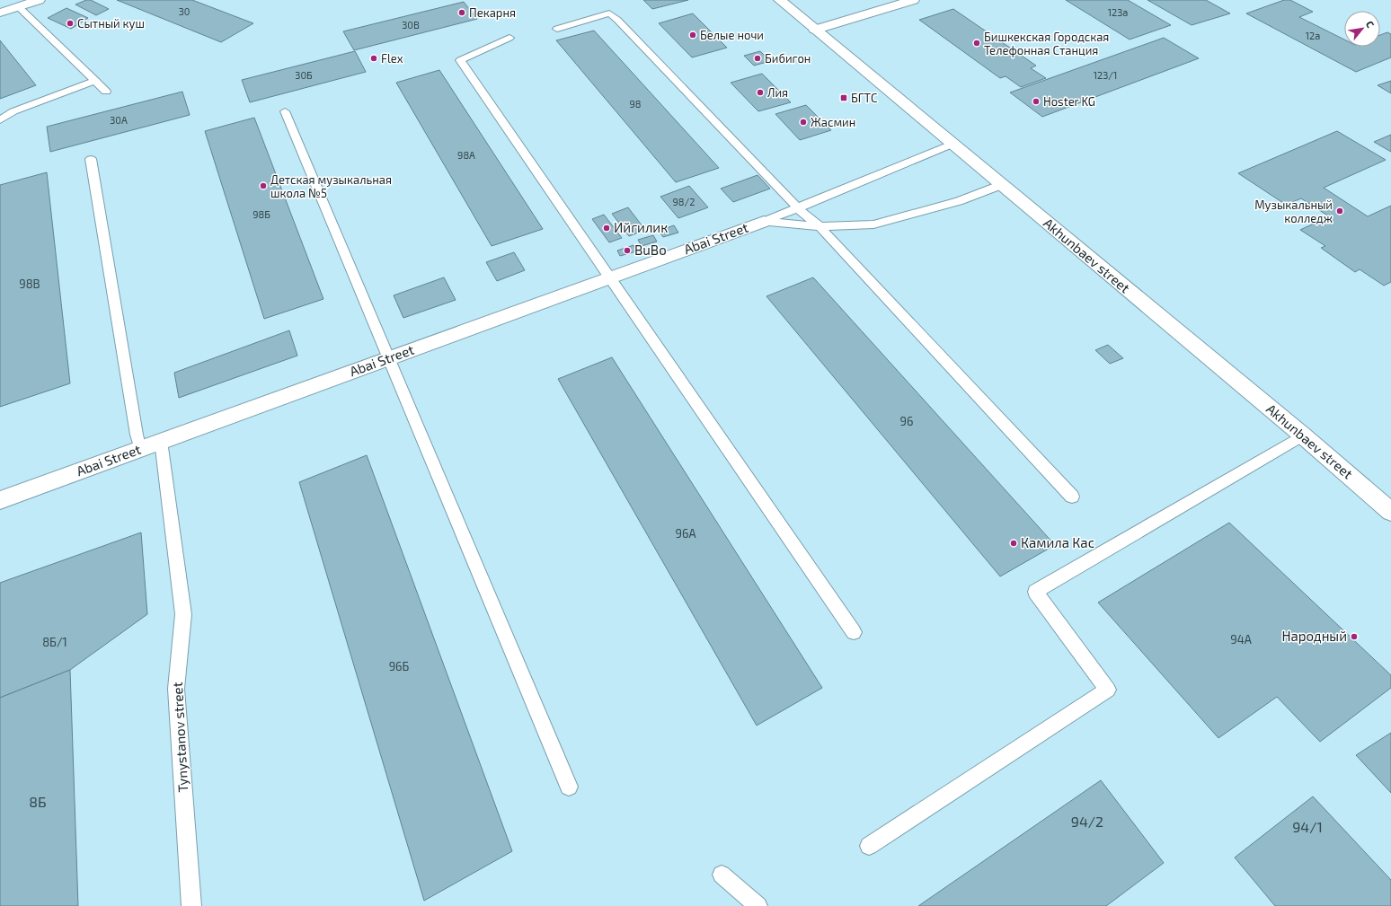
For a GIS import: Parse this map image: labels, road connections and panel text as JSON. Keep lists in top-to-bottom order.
{
  "streets": {
    "street": ["Abai Street", "Akhunbaev street"],
    "lane": ["Tynystanov street"]
  },
  "crossings": [
    ["Abai Street", "Akhunbaev street"],
    ["Abai Street", "Tynystanov street"]
  ],
  "places": {
    "other": [
      "Пекарня",
      "Сытный куш",
      "Белые ночи",
      "Бишкекская Городская Телефонная Станция",
      "Flex",
      "Бибигон",
      "Лия",
      "Hoster KG",
      "Жасмин",
      "Детская музыкальная школа №5",
      "Музыкальный колледж",
      "Ийгилик",
      "BuBo",
      "Камила Кас",
      "Народный"
    ],
    "transit": ["БГТС"]
  },
  "house_numbers": [
    "30",
    "123а",
    "30В",
    "12a",
    "30Б",
    "123/1",
    "98",
    "30А",
    "98А",
    "98/2",
    "98Б",
    "98В",
    "96",
    "96А",
    "94А",
    "8Б/1",
    "96Б",
    "8Б",
    "94/2",
    "94/1"
  ],
  "north": "top right"
}
